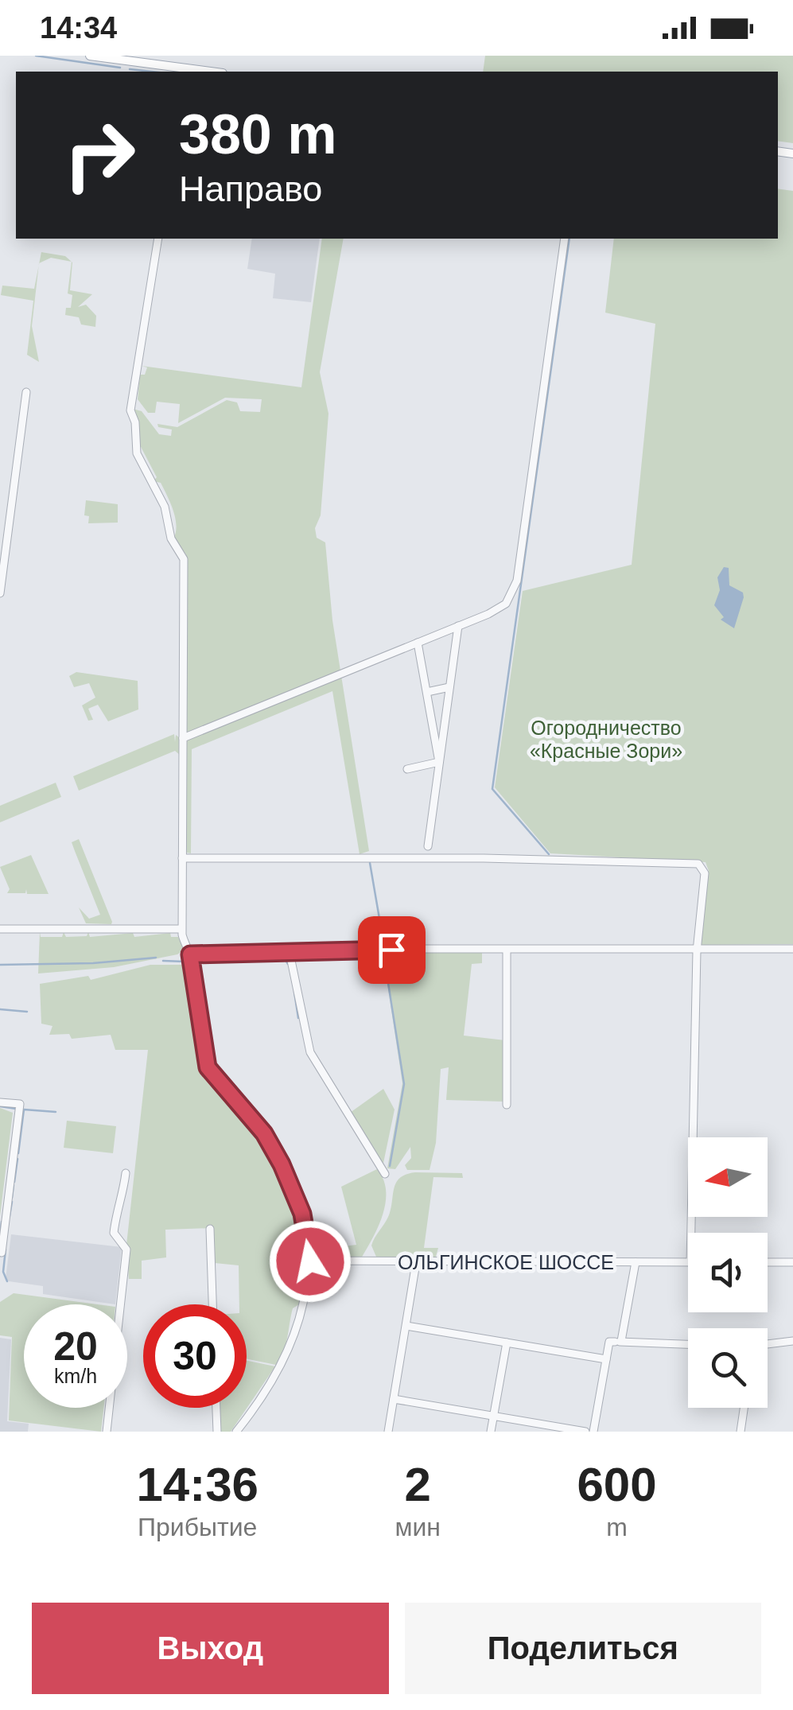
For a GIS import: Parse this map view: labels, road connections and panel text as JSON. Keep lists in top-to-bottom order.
{
  "streets": {
    "street": ["ОЛЬГИНСКОЕ ШОССЕ"]
  },
  "parks": ["Огородничество «Красные Зори»"],
  "north": "left",
  "page": {
    "status": "14:34",
    "turn": ["380 m", "Направо"],
    "speed": "20 km/h",
    "limit": "30",
    "eta": [
      "14:36",
      "Прибытие",
      "2",
      "мин",
      "600",
      "m"
    ],
    "buttons": ["Выход", "Поделиться"]
  }
}
